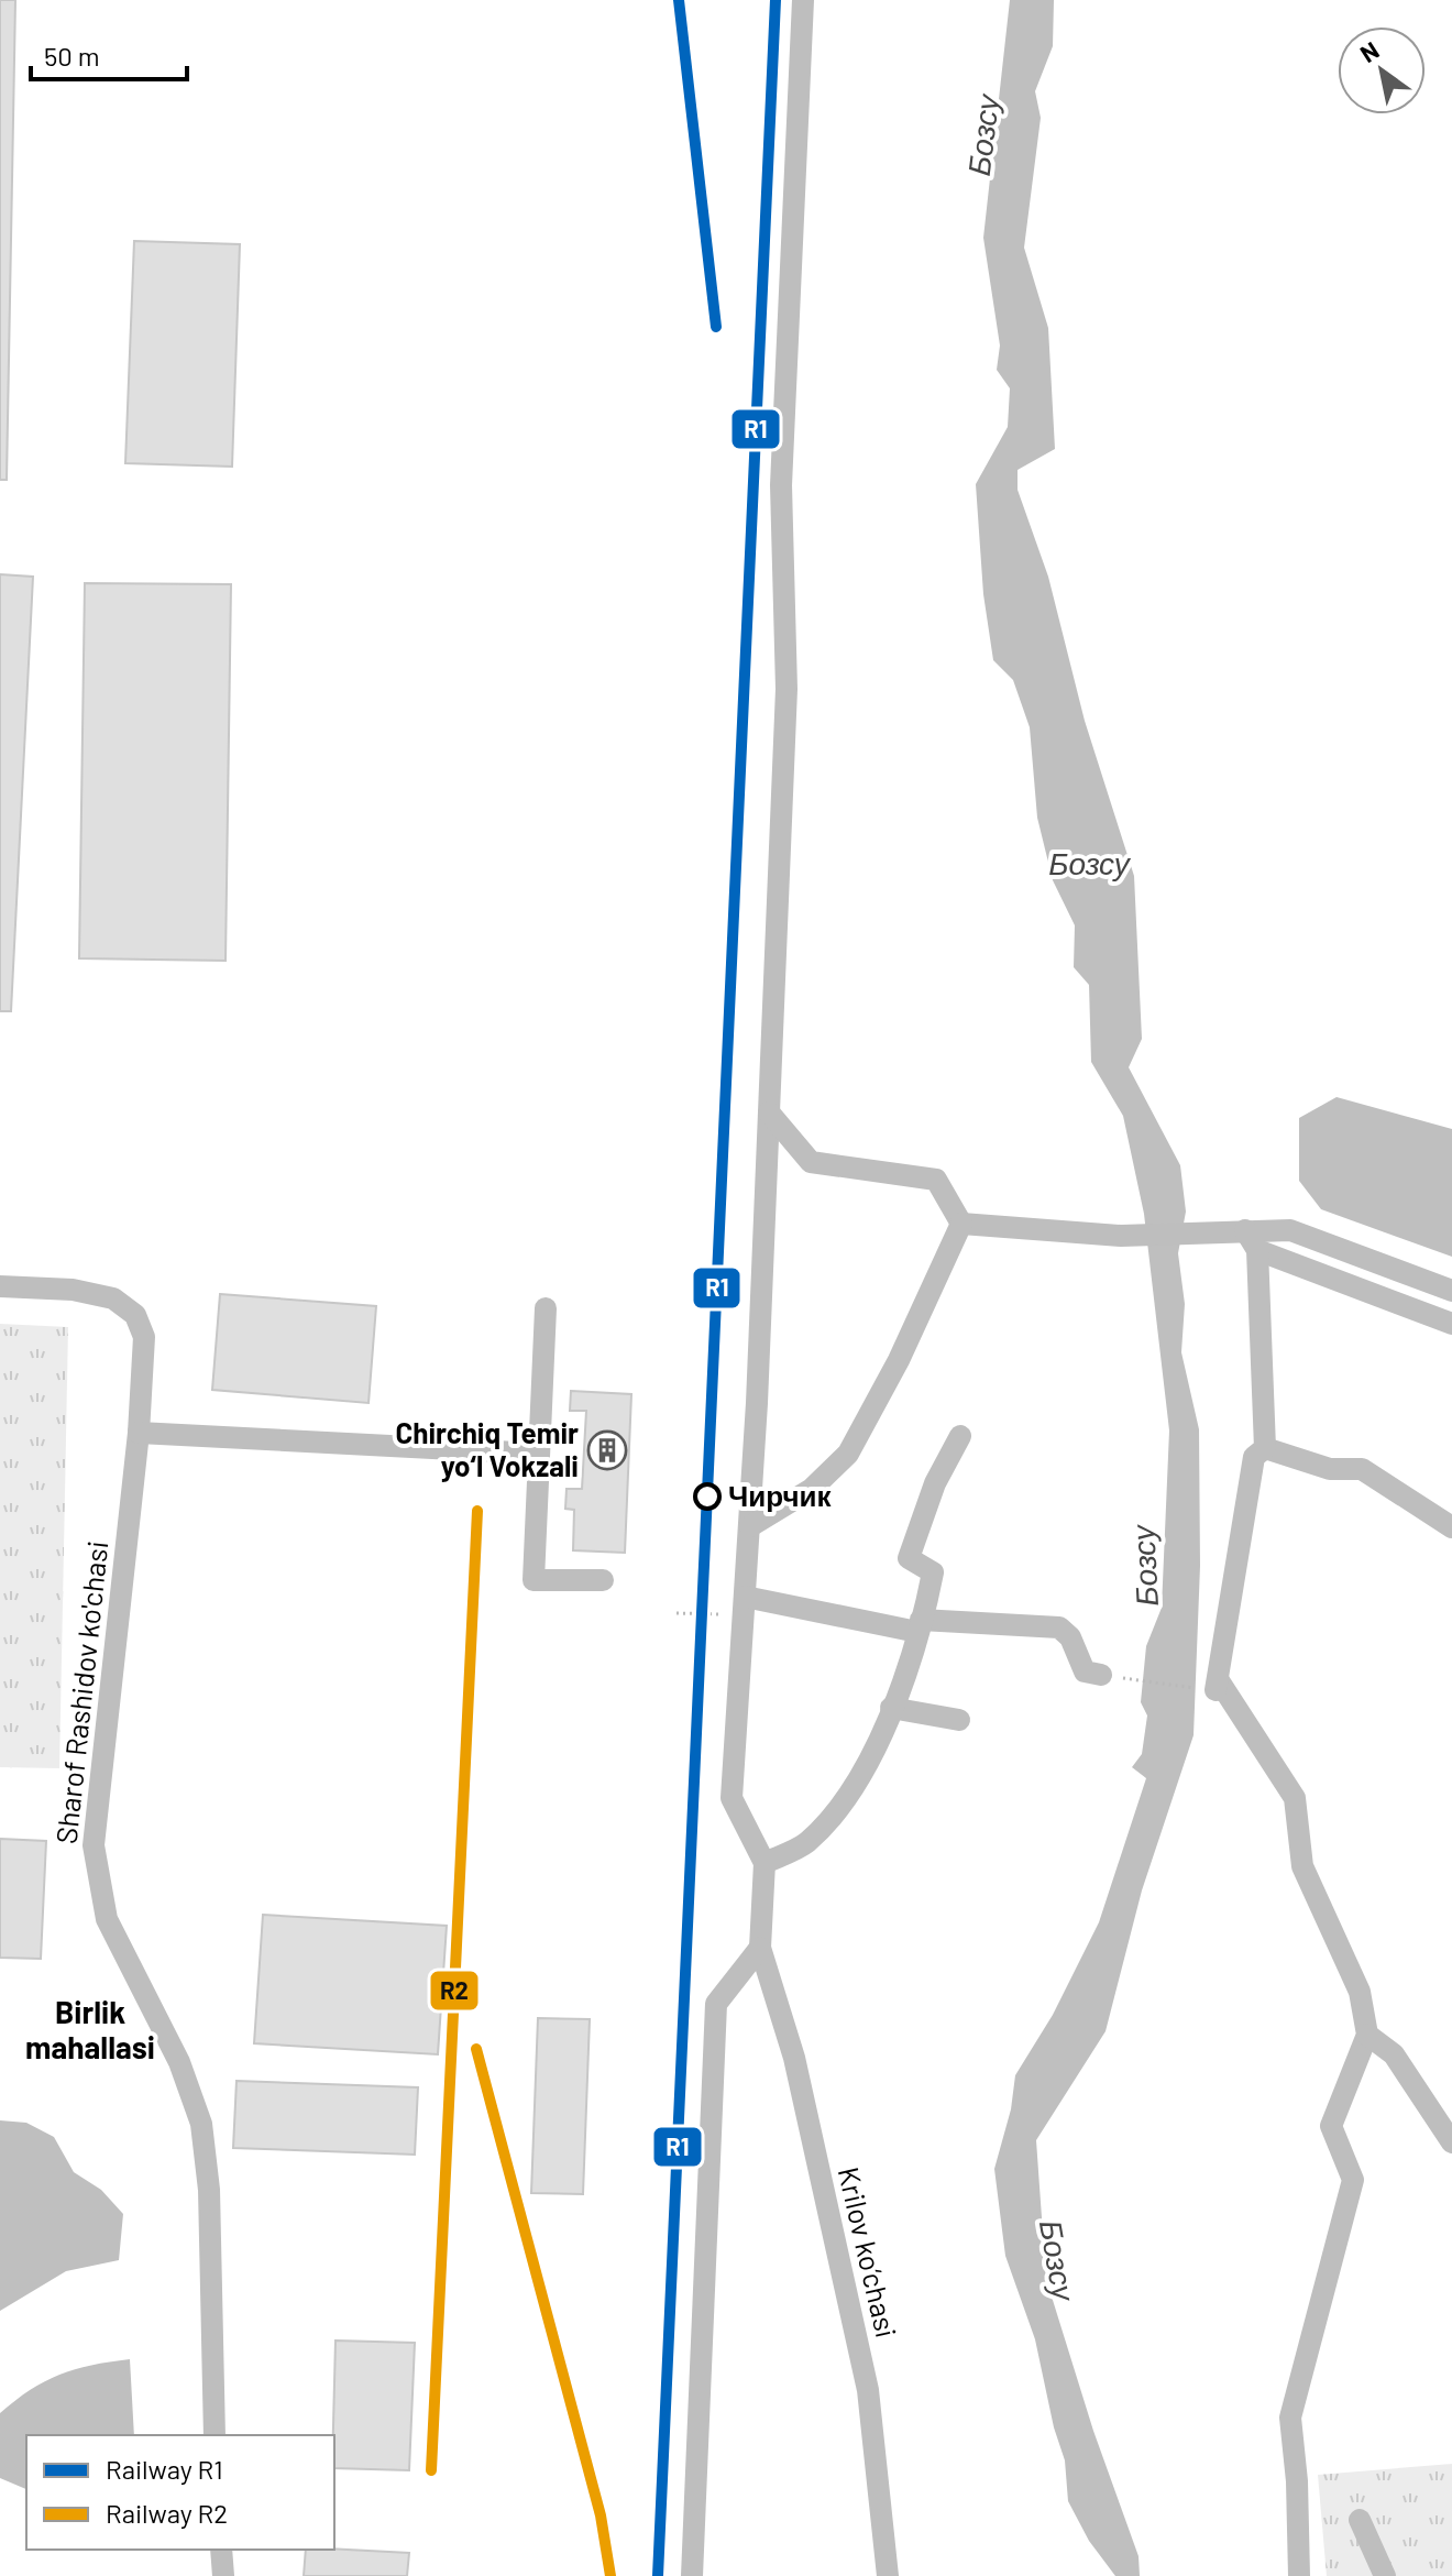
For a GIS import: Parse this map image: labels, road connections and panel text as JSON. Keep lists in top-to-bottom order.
{
  "streets": {
    "street": ["Sharof Rashidov ko'chasi", "Krilov ko‘chasi"]
  },
  "districts": ["Birlik mahallasi"],
  "water": ["Бозсу"],
  "places": {
    "building": ["Chirchiq Temir yo‘l Vokzali"],
    "other": ["Чирчик"]
  },
  "lines": ["rail line R1", "rail line R2"],
  "legend": ["Railway R1", "Railway R2"],
  "scale_bar": "50 m",
  "north": "top left"
}
